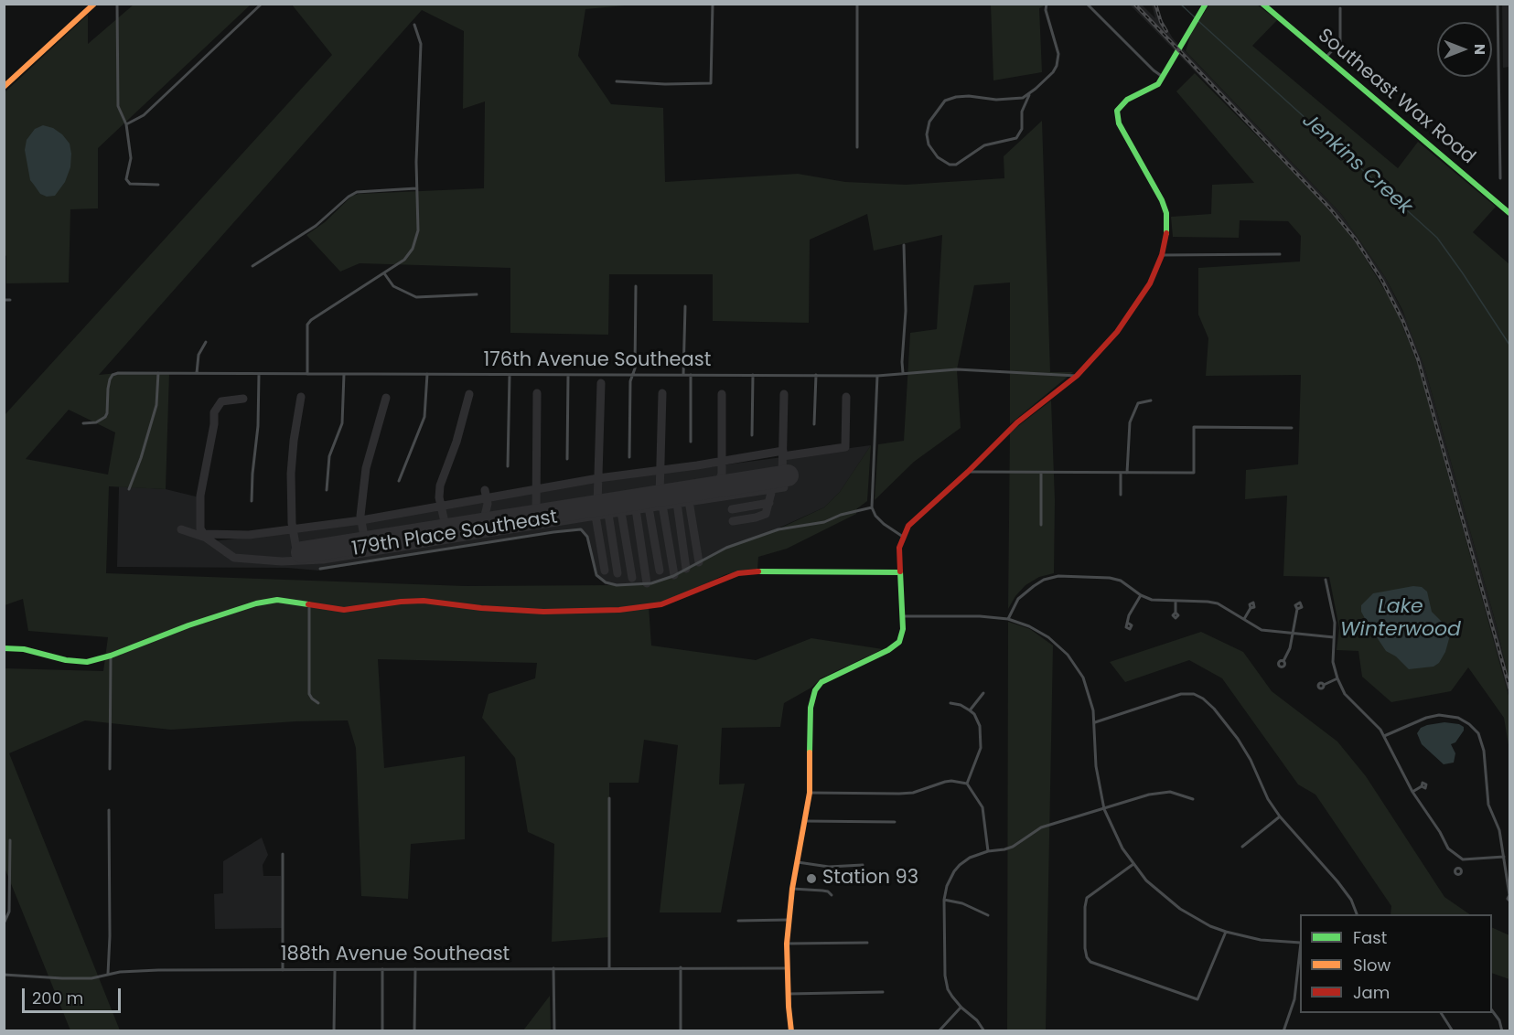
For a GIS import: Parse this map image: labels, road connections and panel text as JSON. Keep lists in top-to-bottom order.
{
  "streets": {
    "street": [
      "Southeast Wax Road",
      "176th Avenue Southeast",
      "179th Place Southeast",
      "188th Avenue Southeast"
    ]
  },
  "water": ["Jenkins Creek", "Lake Winterwood"],
  "places": ["Station 93"],
  "legend": ["Fast", "Slow", "Jam"],
  "scale_bar": "200 m",
  "north": "right"
}
